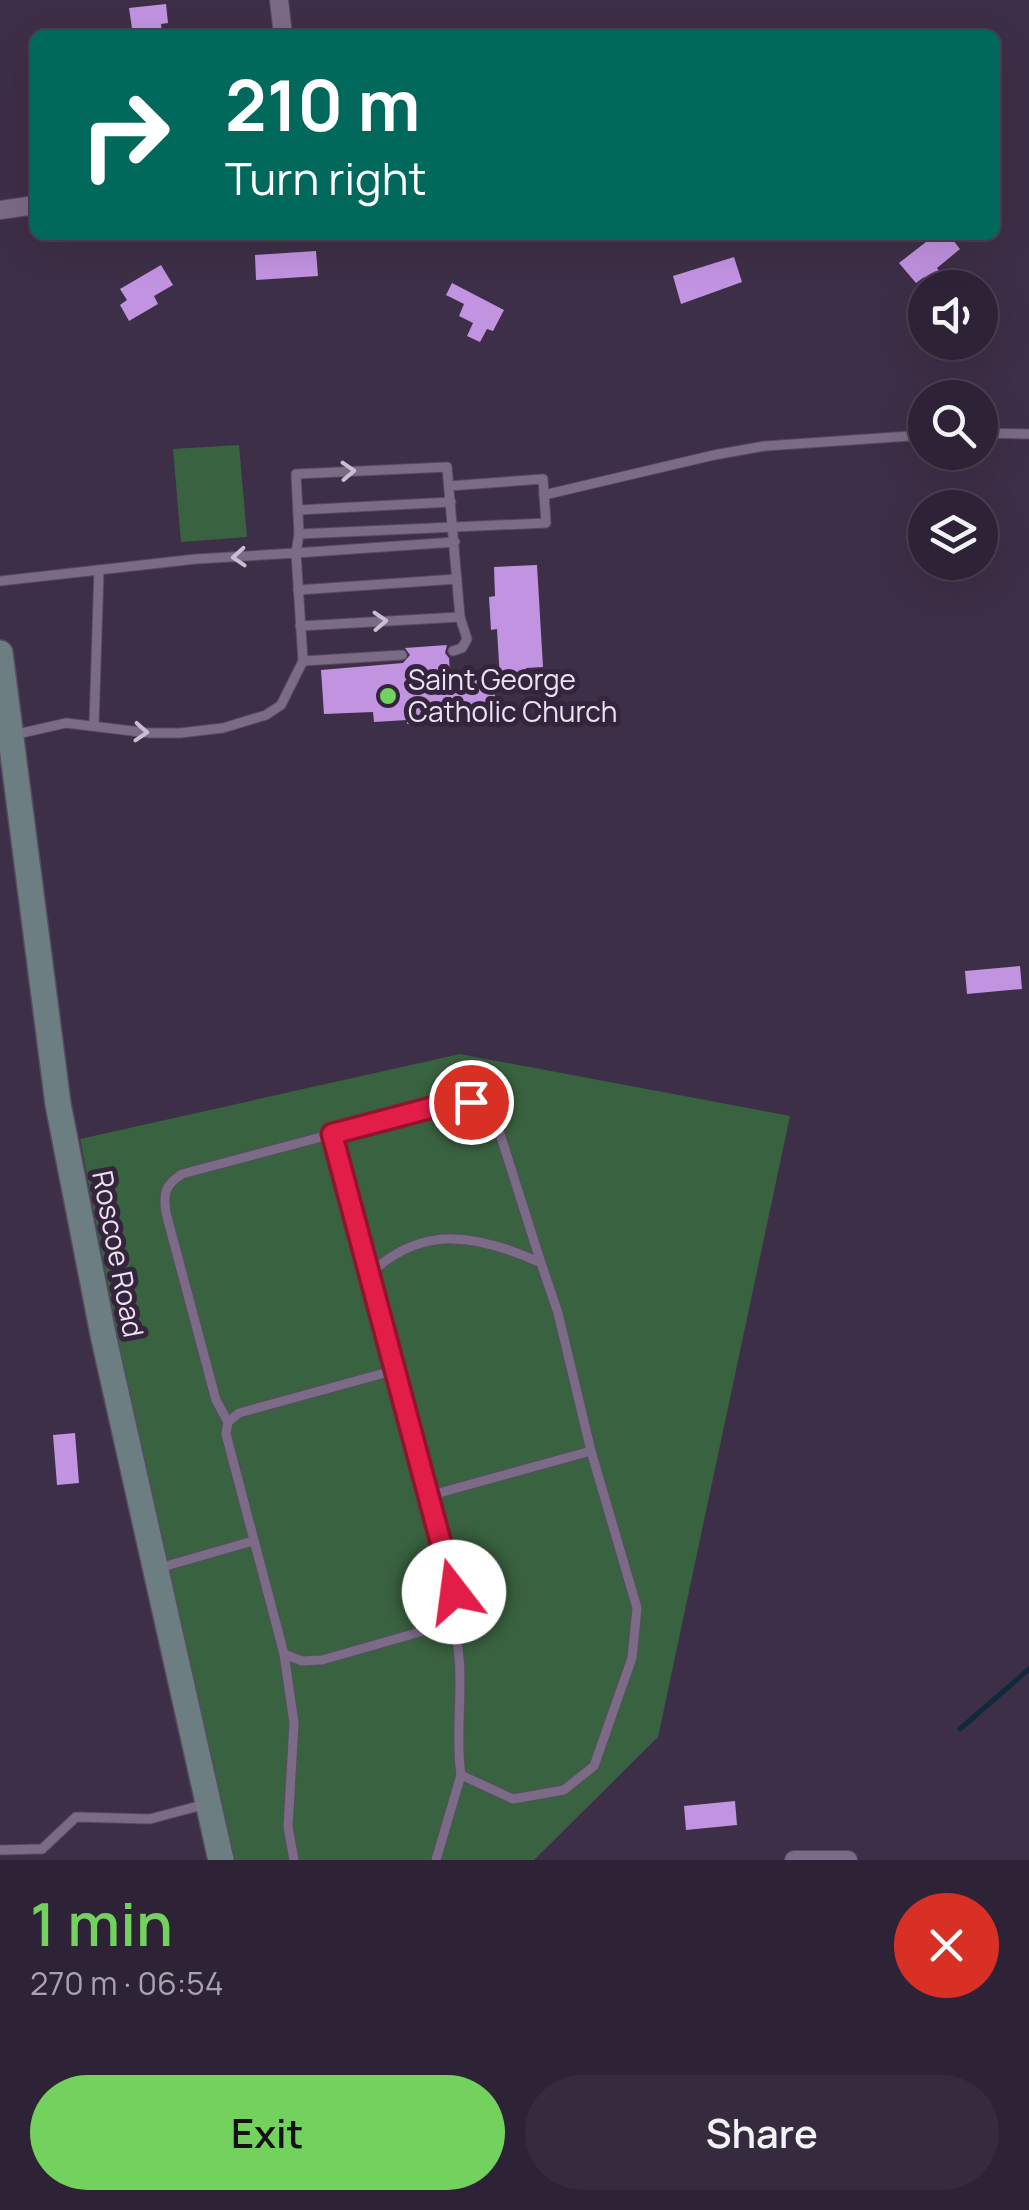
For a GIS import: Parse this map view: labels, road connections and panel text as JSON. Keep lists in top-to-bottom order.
{
  "streets": {
    "main road": ["Roscoe Road"]
  },
  "places": ["Saint George Catholic Church"],
  "page": {
    "turn": ["210 m", "Turn right"],
    "heading": ["1 min", "270 m · 06:54"],
    "buttons": ["Exit", "Share"]
  }
}
